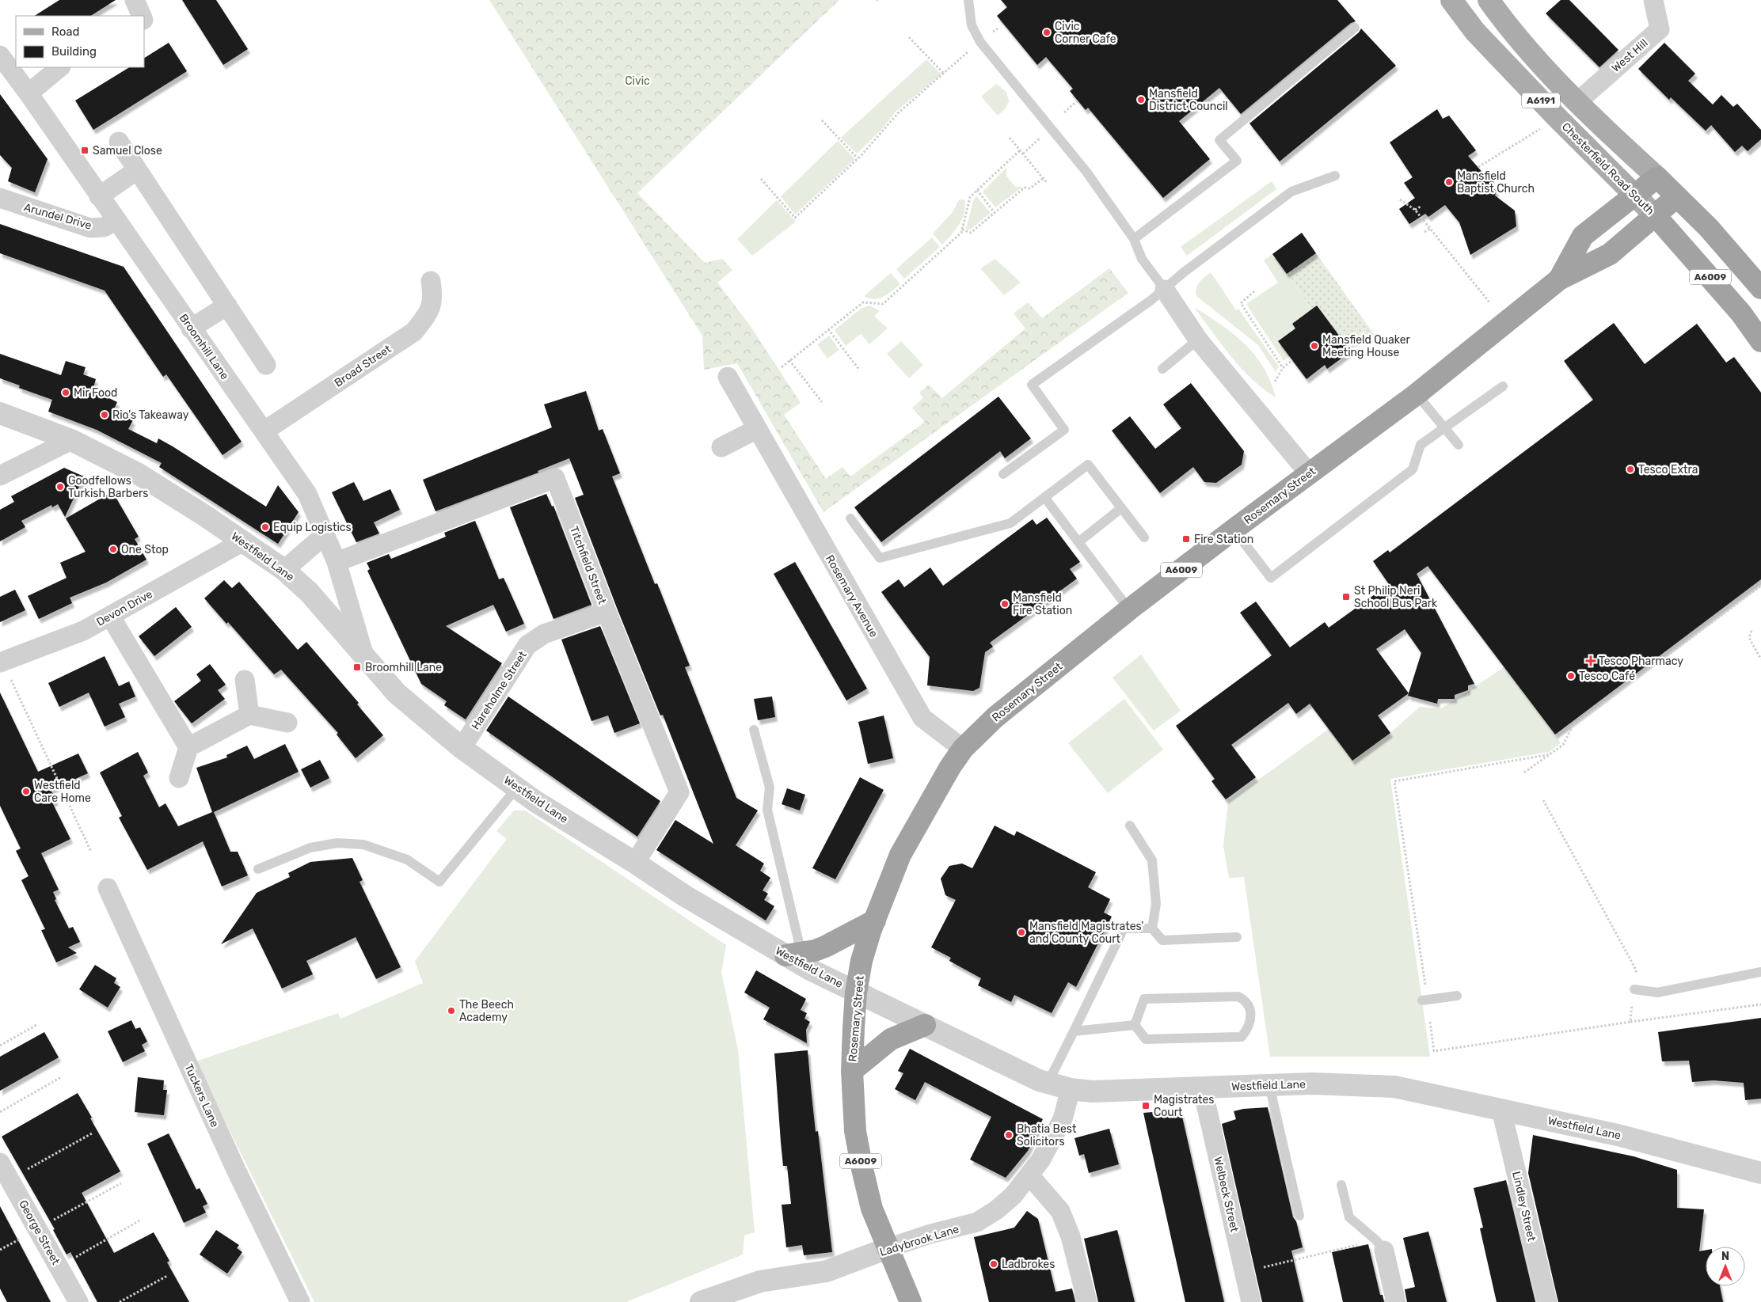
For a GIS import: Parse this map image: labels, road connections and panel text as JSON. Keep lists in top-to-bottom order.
{
  "streets": {
    "highway": ["Chesterfield Road South", "A6009", "Rosemary Street"],
    "main road": ["A6191"],
    "street": [
      "West Hill",
      "Arundel Drive",
      "Broomhill Lane",
      "Broad Street",
      "Westfield Lane",
      "Titchfield Street",
      "Rosemary Avenue",
      "Devon Drive",
      "Hareholme Street",
      "Tuckers Lane",
      "Welbeck Street",
      "Lindley Street",
      "George Street",
      "Ladybrook Lane"
    ]
  },
  "crossings": [
    ["West Hill", "A6191"],
    ["A6191", "A6009"],
    ["A6191", "Rosemary Street"],
    ["Chesterfield Road South", "Rosemary Street"],
    ["Arundel Drive", "Broomhill Lane"],
    ["A6009", "Rosemary Street"],
    ["Broomhill Lane", "Broad Street"],
    ["Broomhill Lane", "Westfield Lane"],
    ["Broomhill Lane", "Titchfield Street"],
    ["Rosemary Street", "Westfield Lane"],
    ["Rosemary Street", "Rosemary Avenue"],
    ["Rosemary Street", "Ladybrook Lane"],
    ["Westfield Lane", "Titchfield Street"],
    ["Westfield Lane", "Devon Drive"],
    ["Westfield Lane", "Hareholme Street"],
    ["Westfield Lane", "Welbeck Street"],
    ["Westfield Lane", "Lindley Street"],
    ["Westfield Lane", "Ladybrook Lane"],
    ["Titchfield Street", "Hareholme Street"]
  ],
  "parks": ["Civic"],
  "places": {
    "other": [
      "Civic Corner Cafe",
      "Mansfield District Council",
      "Mansfield Baptist Church",
      "Mansfield Quaker Meeting House",
      "Mir Food",
      "Rio's Takeaway",
      "Tesco Extra",
      "Goodfellows Turkish Barbers",
      "Equip Logistics",
      "One Stop",
      "Mansfield Fire Station",
      "Tesco Café",
      "Westfield Care Home",
      "Mansfield Magistrates' and County Court",
      "The Beech Academy",
      "Bhatia Best Solicitors",
      "Ladbrokes"
    ],
    "transit": [
      "Samuel Close",
      "Fire Station",
      "St Philip Neri School Bus Park",
      "Broomhill Lane",
      "Magistrates Court"
    ],
    "health": ["Tesco Pharmacy"]
  },
  "legend": ["Road", "Building"],
  "north": "top"
}
